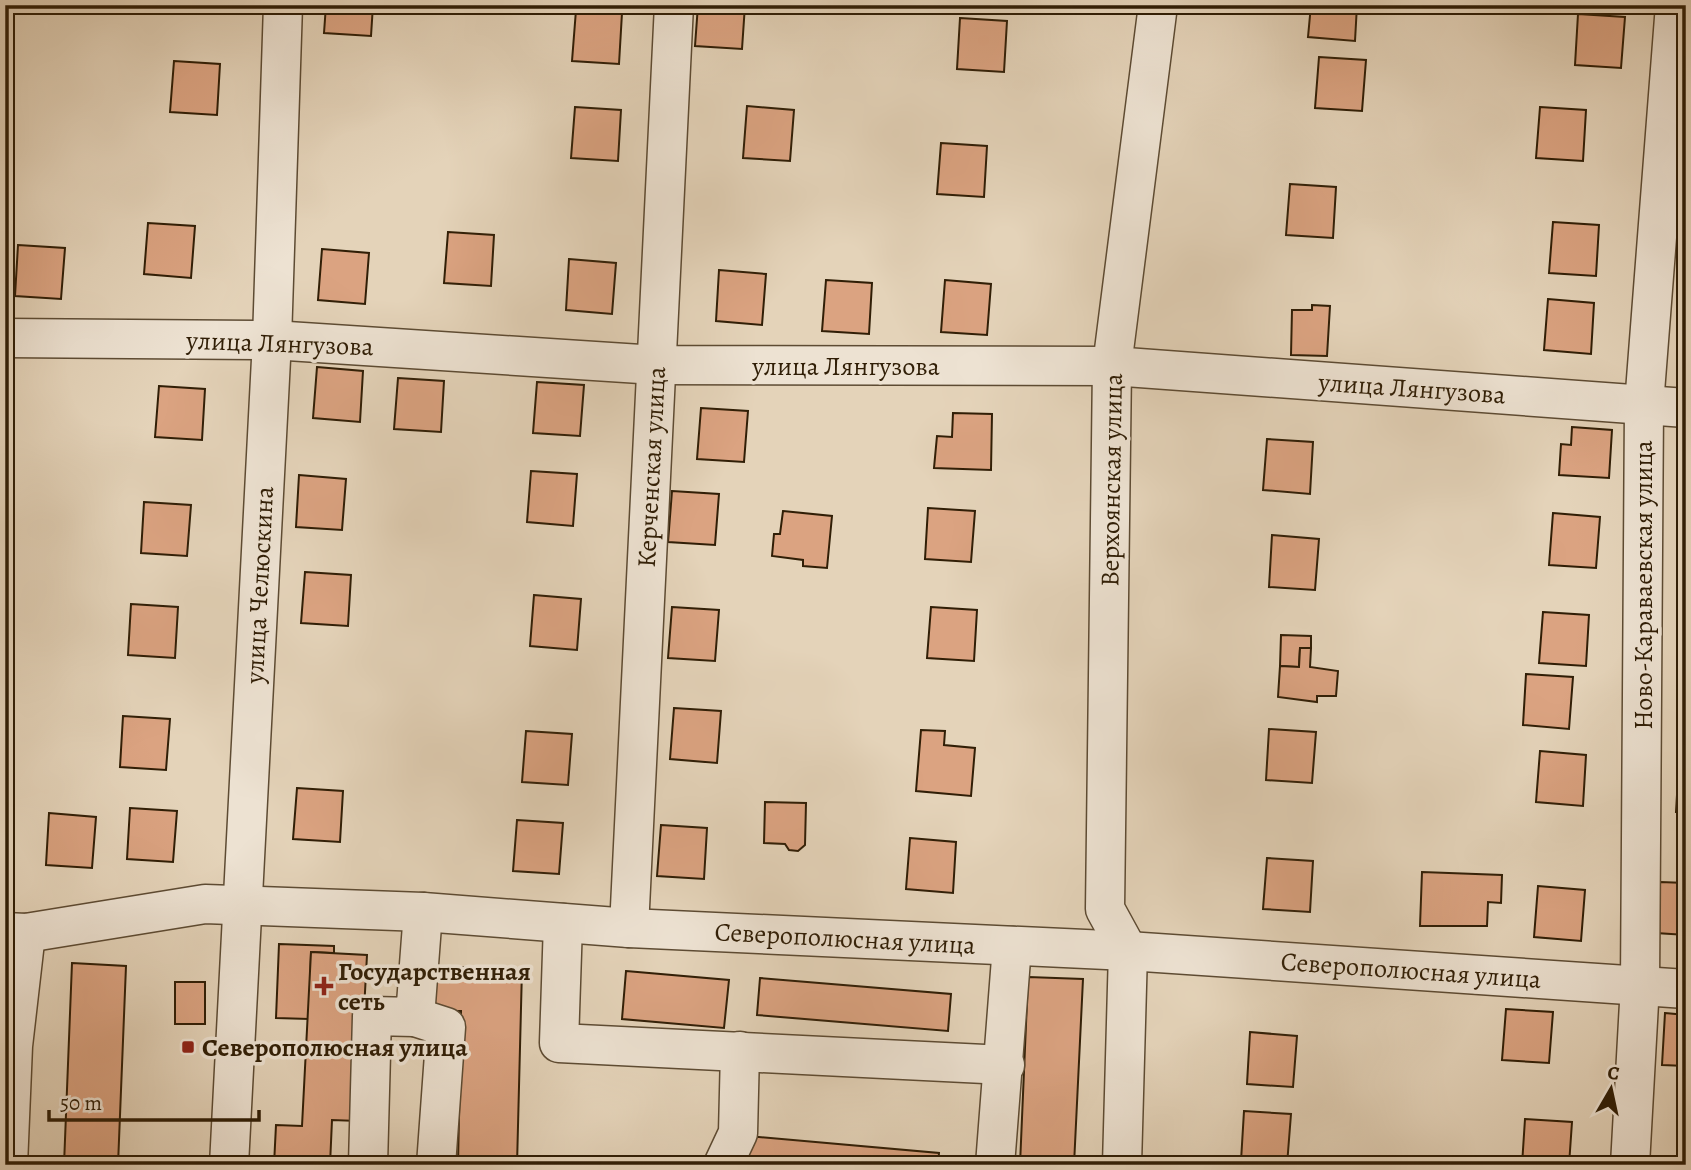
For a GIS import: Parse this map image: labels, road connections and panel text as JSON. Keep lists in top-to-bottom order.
{
  "streets": {
    "street": [
      "улица Лянгузова",
      "Керченская улица",
      "Верхоянская улица",
      "улица Челюскина",
      "Ново-Караваевская улица",
      "Северополюсная улица"
    ]
  },
  "crossings": [
    ["улица Лянгузова", "Керченская улица"],
    ["улица Лянгузова", "Верхоянская улица"],
    ["улица Лянгузова", "улица Челюскина"],
    ["улица Лянгузова", "Ново-Караваевская улица"],
    ["Керченская улица", "Северополюсная улица"],
    ["Верхоянская улица", "Северополюсная улица"],
    ["улица Челюскина", "Северополюсная улица"],
    ["Ново-Караваевская улица", "Северополюсная улица"]
  ],
  "places": {
    "health": ["Государственная сеть"],
    "transit": ["Северополюсная улица"]
  },
  "scale_bar": "50 m",
  "north": "top"
}
